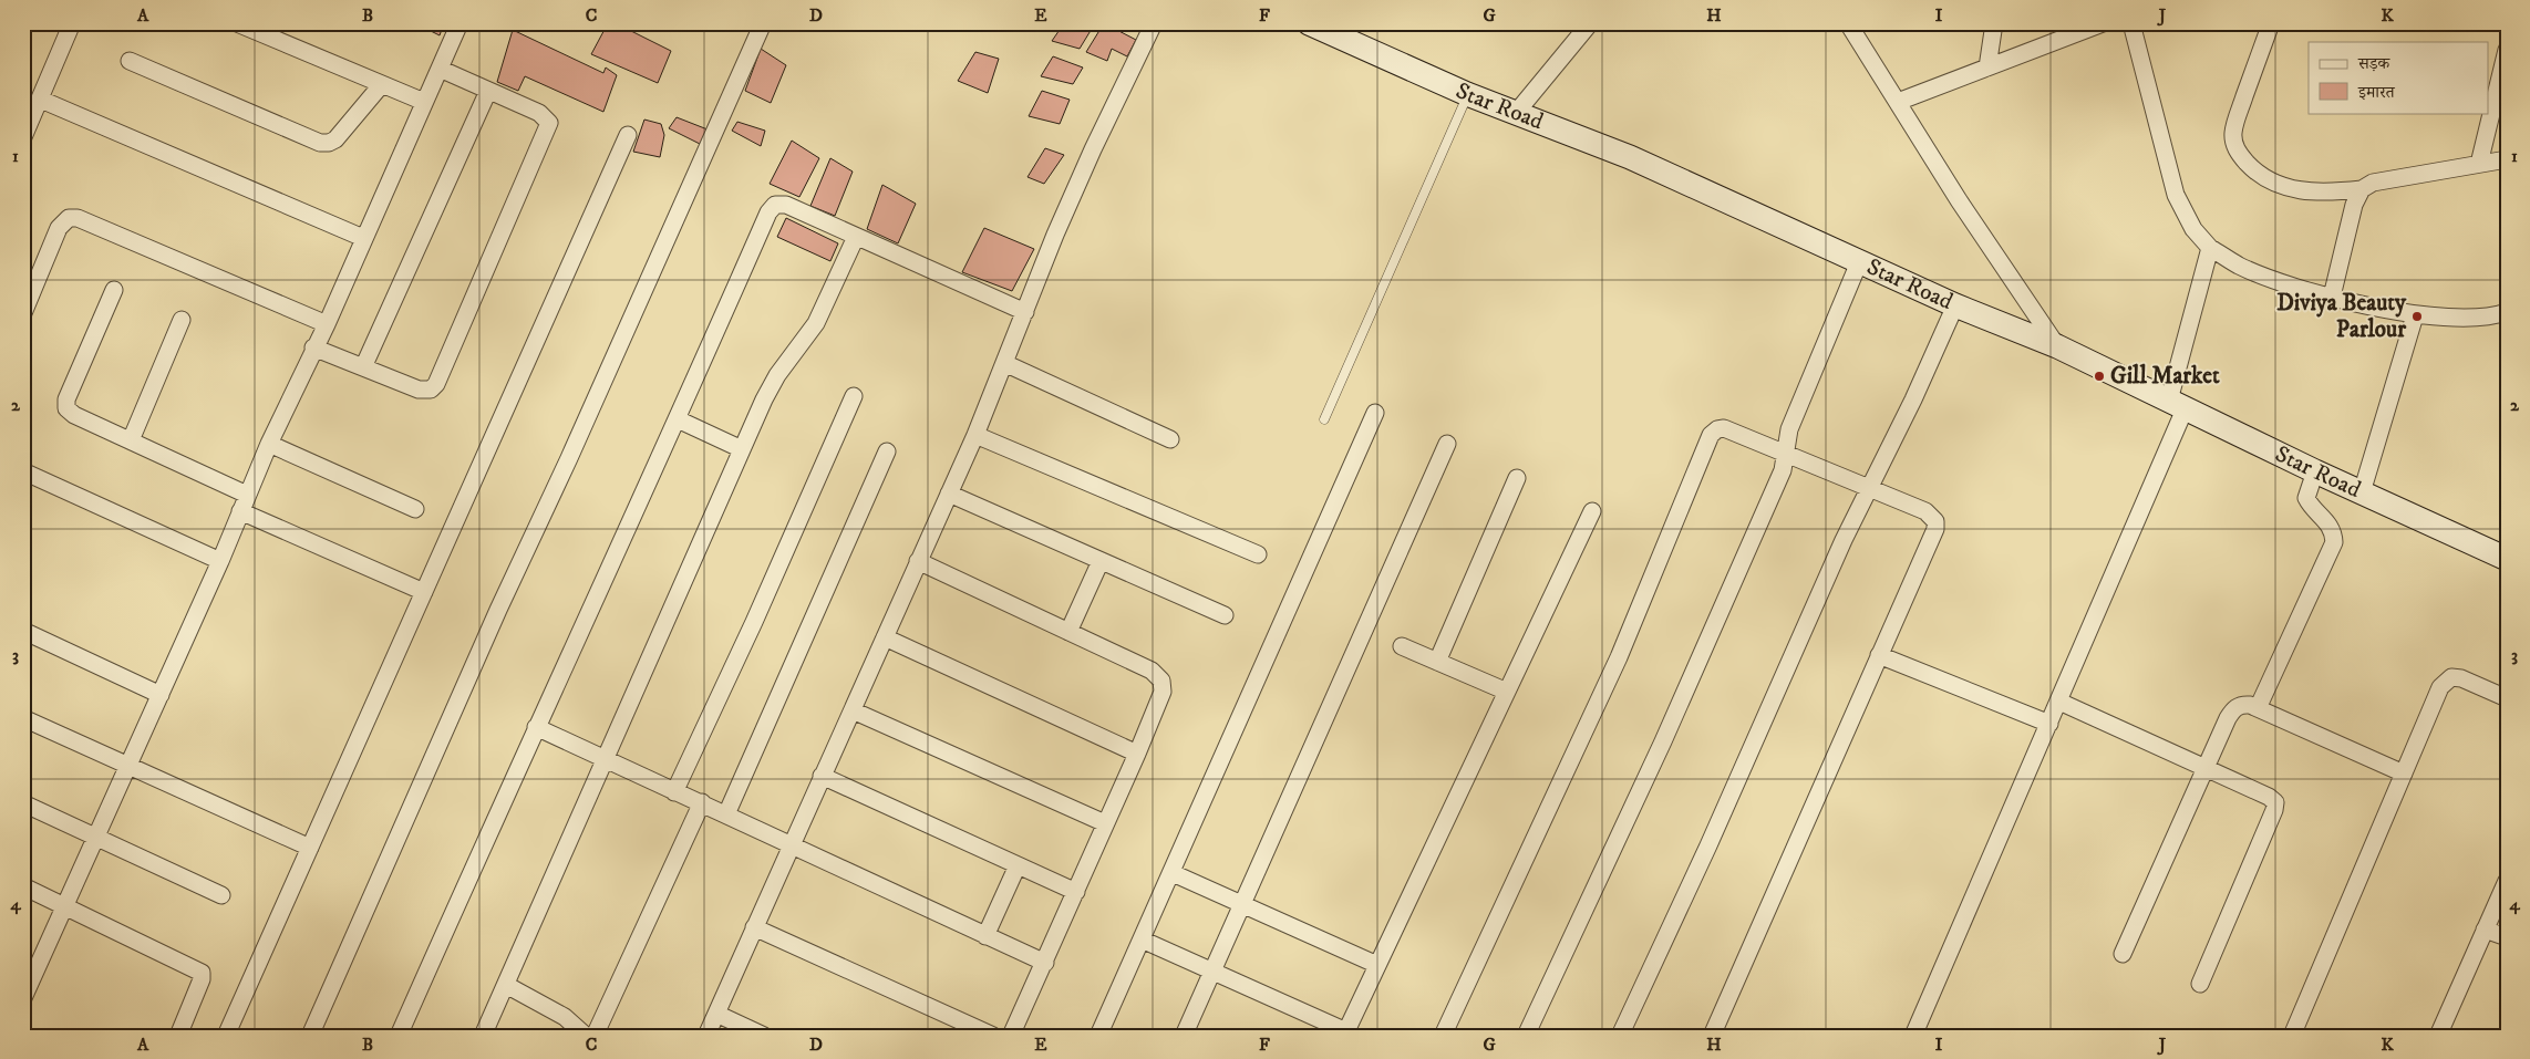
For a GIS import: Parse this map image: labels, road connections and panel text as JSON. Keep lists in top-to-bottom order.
{
  "streets": {
    "street": ["Star Road"]
  },
  "places": ["Diviya Beauty Parlour", "Gill Market"],
  "legend": ["सड़क", "इमारत"],
  "grid": {
    "columns": [
      "A",
      "B",
      "C",
      "D",
      "E",
      "F",
      "G",
      "H",
      "I",
      "J",
      "K"
    ],
    "rows": [
      "1",
      "2",
      "3",
      "4"
    ]
  }
}
